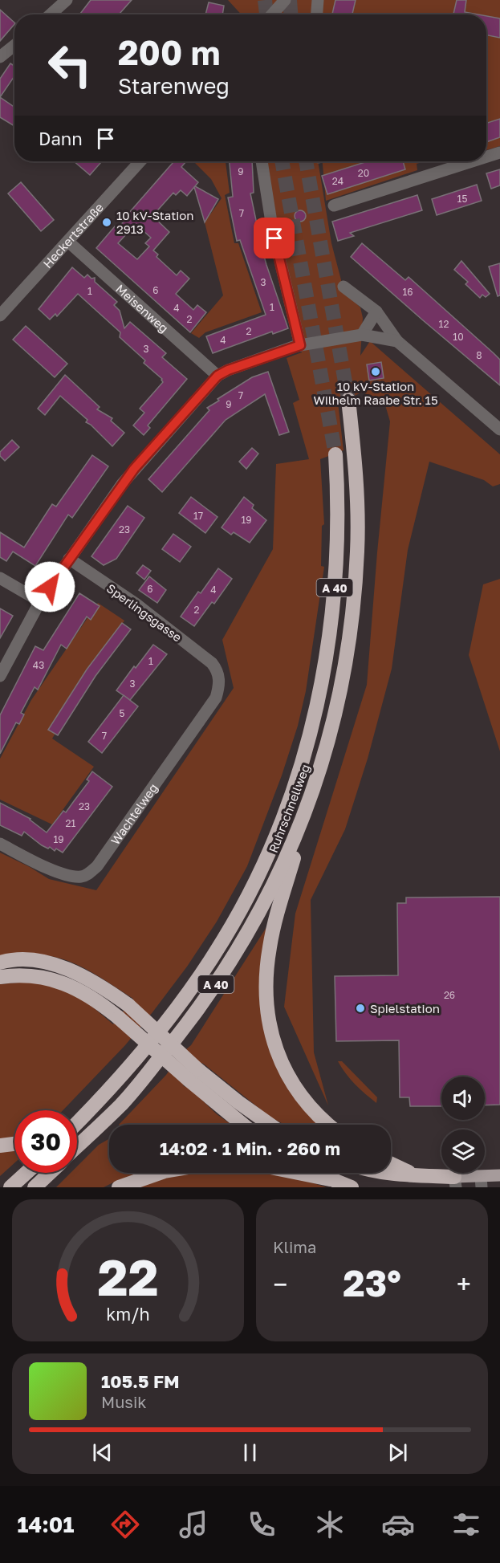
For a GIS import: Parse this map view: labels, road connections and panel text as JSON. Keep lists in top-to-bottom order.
{
  "streets": {
    "highway": ["A 40", "Ruhrschnellweg"],
    "street": [
      "Heckertstraße",
      "Meisenweg",
      "Sperlingsgasse",
      "Wachtelweg"
    ]
  },
  "crossings": [
    ["Heckertstraße", "Meisenweg"],
    ["Sperlingsgasse", "Wachtelweg"]
  ],
  "places": ["10 kV-Station 2913", "10 kV-Station Wilhelm Raabe Str. 15", "Spielstation"],
  "house_numbers": [
    "9",
    "20",
    "24",
    "15",
    "7",
    "3",
    "6",
    "1",
    "16",
    "1",
    "4",
    "2",
    "12",
    "2",
    "10",
    "4",
    "3",
    "8",
    "7",
    "9",
    "17",
    "19",
    "23",
    "6",
    "4",
    "2",
    "1",
    "43",
    "3",
    "5",
    "7",
    "23",
    "21",
    "19",
    "26"
  ],
  "page": {
    "turn": ["200 m", "Starenweg"],
    "then": "Dann",
    "limit": "30",
    "trip": "14:02 · 1 Min. · 260 m",
    "tile": "Klima",
    "heat": ["−", "23°", "+"],
    "song": ["105.5 FM", "Musik"],
    "tabs": "14:01",
    "gauge": ["22", "km/h"]
  }
}
